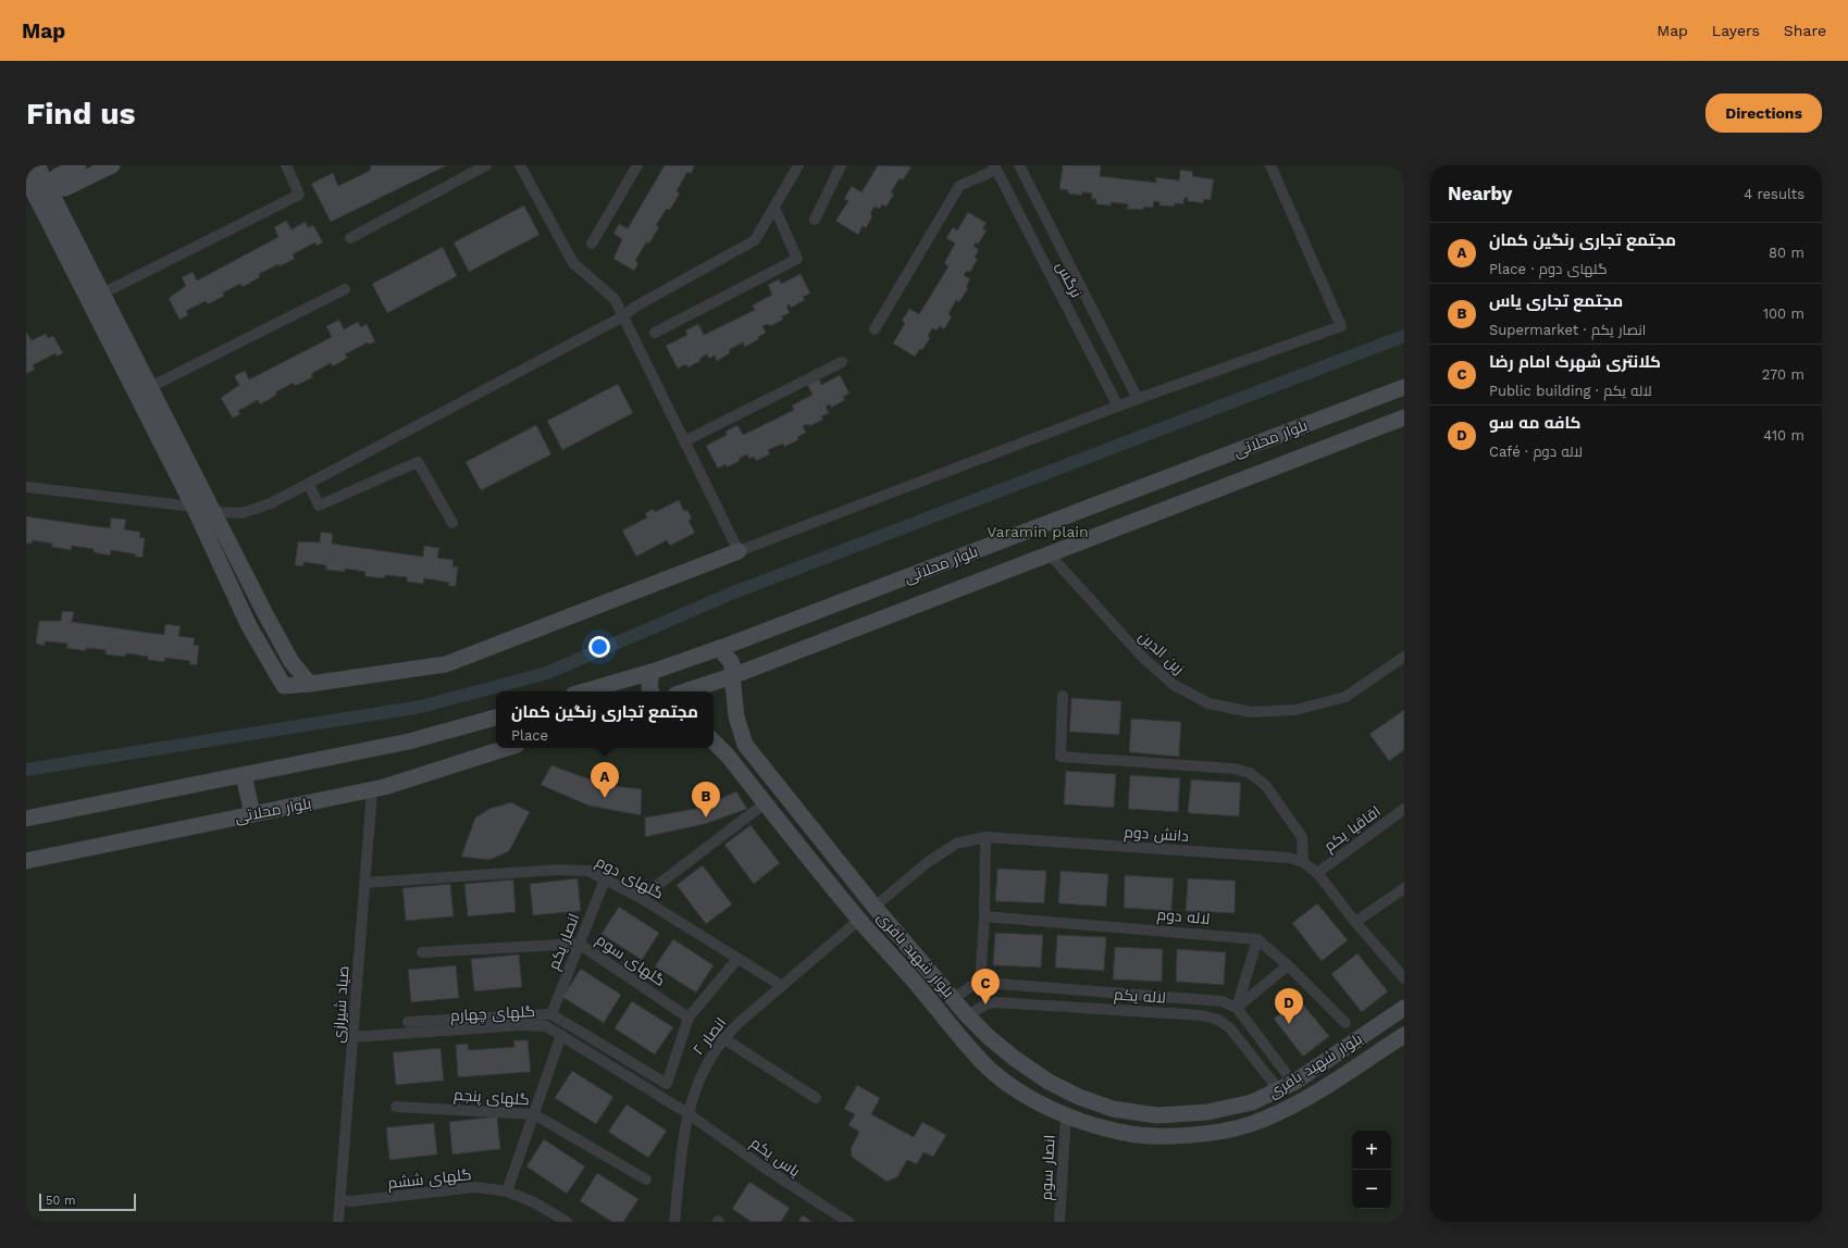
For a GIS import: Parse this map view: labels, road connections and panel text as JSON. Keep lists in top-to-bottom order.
{
  "streets": {
    "street": [
      "نرگس",
      "بلوار محلاتی",
      "زین الدین",
      "اقاقیا یکم",
      "دانش دوم",
      "گلهای دوم",
      "لاله دوم",
      "انصار یکم",
      "بلوار شهید باقری",
      "گلهای سوم",
      "لاله یکم",
      "صیاد شیرازی",
      "گلهای چهارم",
      "انصار ۲",
      "گلهای پنجم",
      "یاس یکم",
      "انصار سوم",
      "گلهای ششم"
    ]
  },
  "crossings": [
    ["بلوار محلاتی", "زین الدین"],
    ["بلوار محلاتی", "بلوار شهید باقری"],
    ["بلوار محلاتی", "صیاد شیرازی"],
    ["اقاقیا یکم", "دانش دوم"],
    ["دانش دوم", "بلوار شهید باقری"],
    ["گلهای دوم", "انصار یکم"],
    ["گلهای دوم", "صیاد شیرازی"],
    ["گلهای دوم", "انصار ۲"],
    ["انصار یکم", "گلهای سوم"],
    ["بلوار شهید باقری", "لاله یکم"],
    ["بلوار شهید باقری", "انصار ۲"],
    ["بلوار شهید باقری", "انصار سوم"],
    ["صیاد شیرازی", "گلهای چهارم"],
    ["صیاد شیرازی", "گلهای ششم"],
    ["گلهای چهارم", "انصار ۲"],
    ["گلهای چهارم", "یاس یکم"],
    ["انصار ۲", "یاس یکم"]
  ],
  "parks": ["Varamin plain"],
  "scale_bar": "50 m",
  "page": {
    "header": "Map",
    "nav": ["Map", "Layers", "Share"],
    "buttons": "Directions",
    "title": "Find us",
    "heading": ["Nearby", "4 results"],
    "list": [
      {
        "mark": "A",
        "name": "مجتمع تجاری رنگین کمان",
        "note": "Place · گلهای دوم",
        "value": "80 m"
      },
      {
        "mark": "B",
        "name": "مجتمع تجاری یاس",
        "note": "Supermarket · انصار یکم",
        "value": "100 m"
      },
      {
        "mark": "C",
        "name": "کلانتری شهرک امام رضا",
        "note": "Public building · لاله یکم",
        "value": "270 m"
      },
      {
        "mark": "D",
        "name": "کافه مه سو",
        "note": "Café · لاله دوم",
        "value": "410 m"
      }
    ],
    "popup": ["مجتمع تجاری رنگین کمان", "Place"],
    "pins": [
      "A",
      "B",
      "C",
      "D"
    ],
    "map_buttons": ["+", "−"],
    "scale": "50 m"
  }
}
